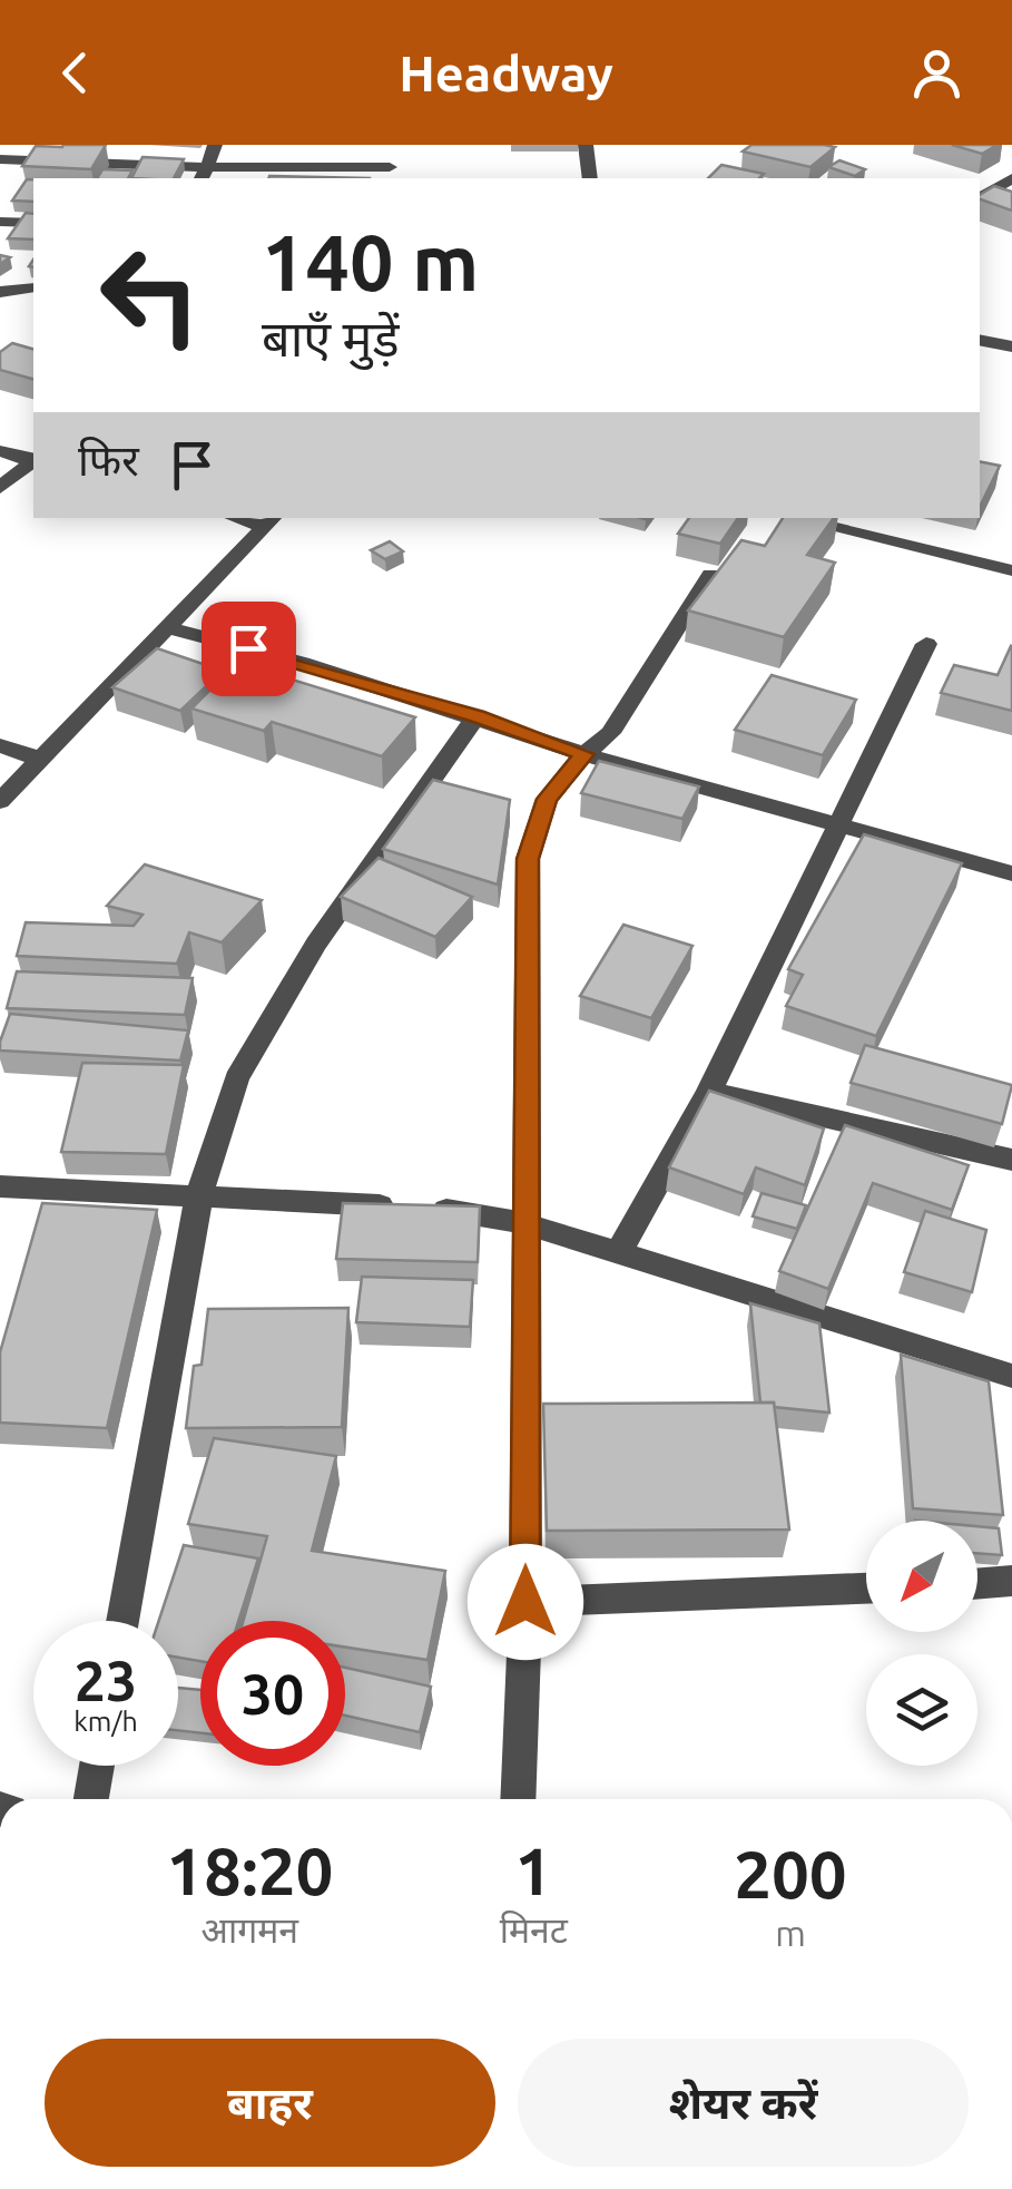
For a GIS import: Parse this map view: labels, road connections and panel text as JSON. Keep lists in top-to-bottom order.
{
  "north": "bottom left",
  "page": {
    "header": "Headway",
    "turn": ["140 m", "बाएँ मुड़ें"],
    "then": "फिर",
    "speed": "23 km/h",
    "limit": "30",
    "eta": [
      "18:20",
      "आगमन",
      "1",
      "मिनट",
      "200",
      "m"
    ],
    "buttons": ["बाहर", "शेयर करें"]
  }
}
